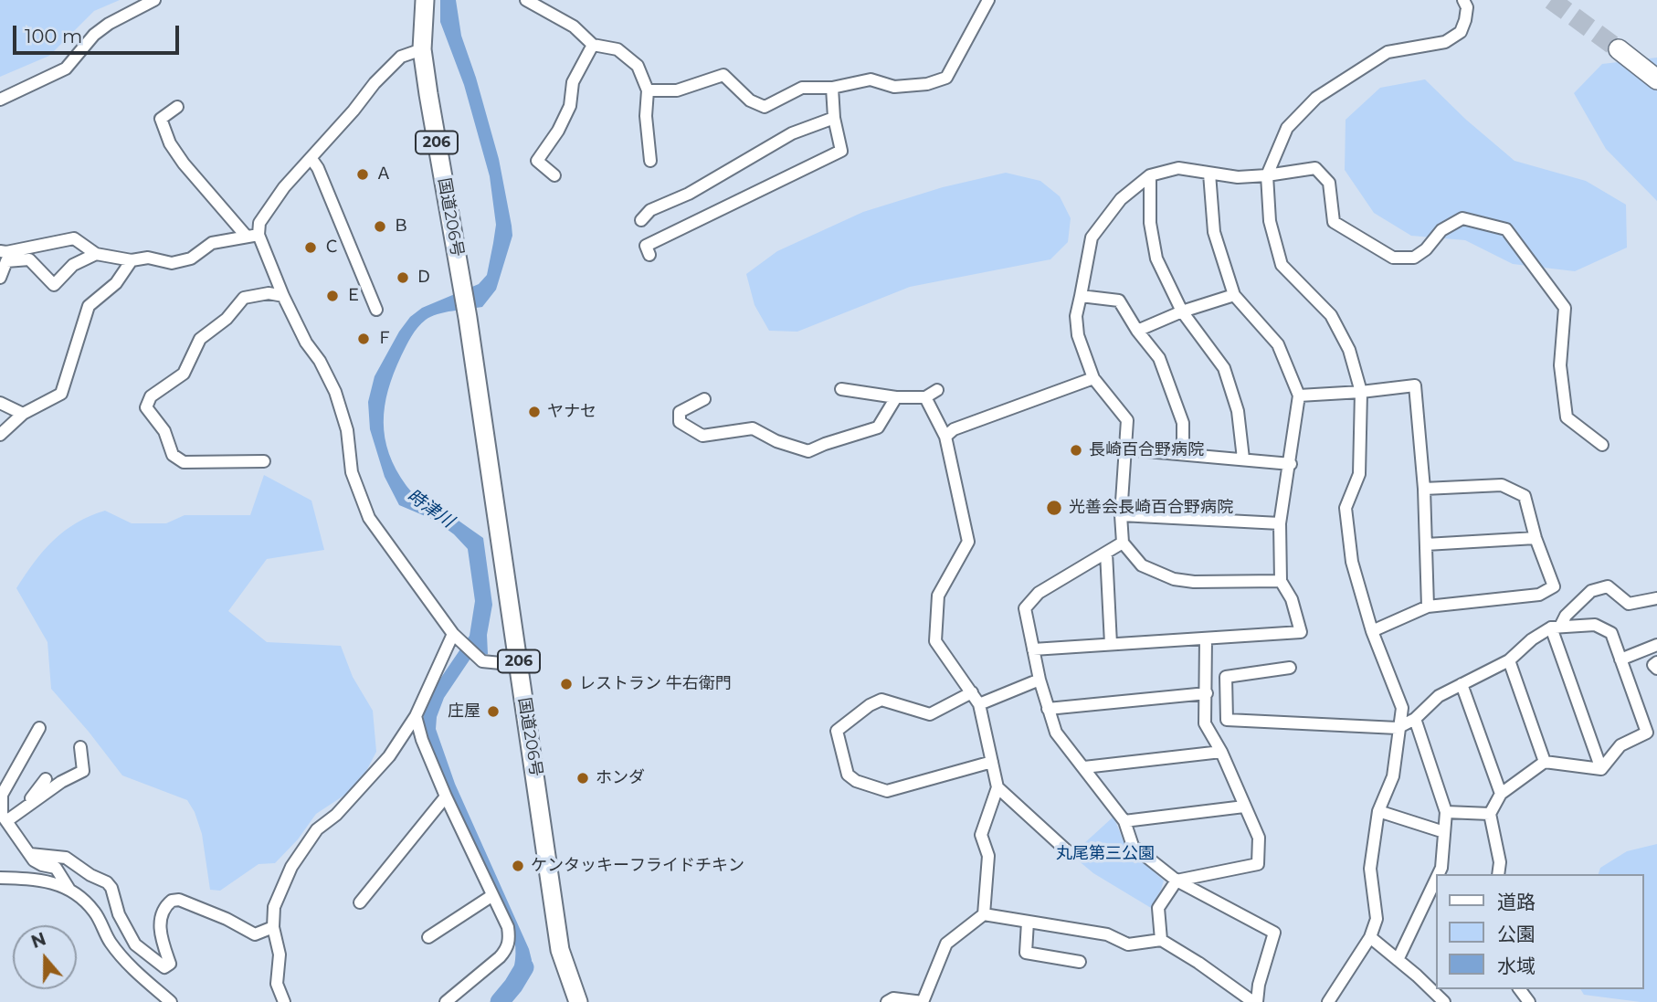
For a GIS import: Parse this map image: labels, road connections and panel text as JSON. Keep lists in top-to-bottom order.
{
  "streets": {
    "highway": ["206", "国道206号"]
  },
  "water": ["時津川"],
  "parks": ["丸尾第三公園"],
  "places": [
    "Ａ",
    "Ｂ",
    "Ｃ",
    "Ｄ",
    "Ｅ",
    "Ｆ",
    "ヤナセ",
    "長崎百合野病院",
    "光善会長崎百合野病院",
    "レストラン 牛右衛門",
    "庄屋",
    "ホンダ",
    "ケンタッキーフライドチキン"
  ],
  "legend": ["道路", "公園", "水域"],
  "scale_bar": "100 m",
  "north": "top"
}
